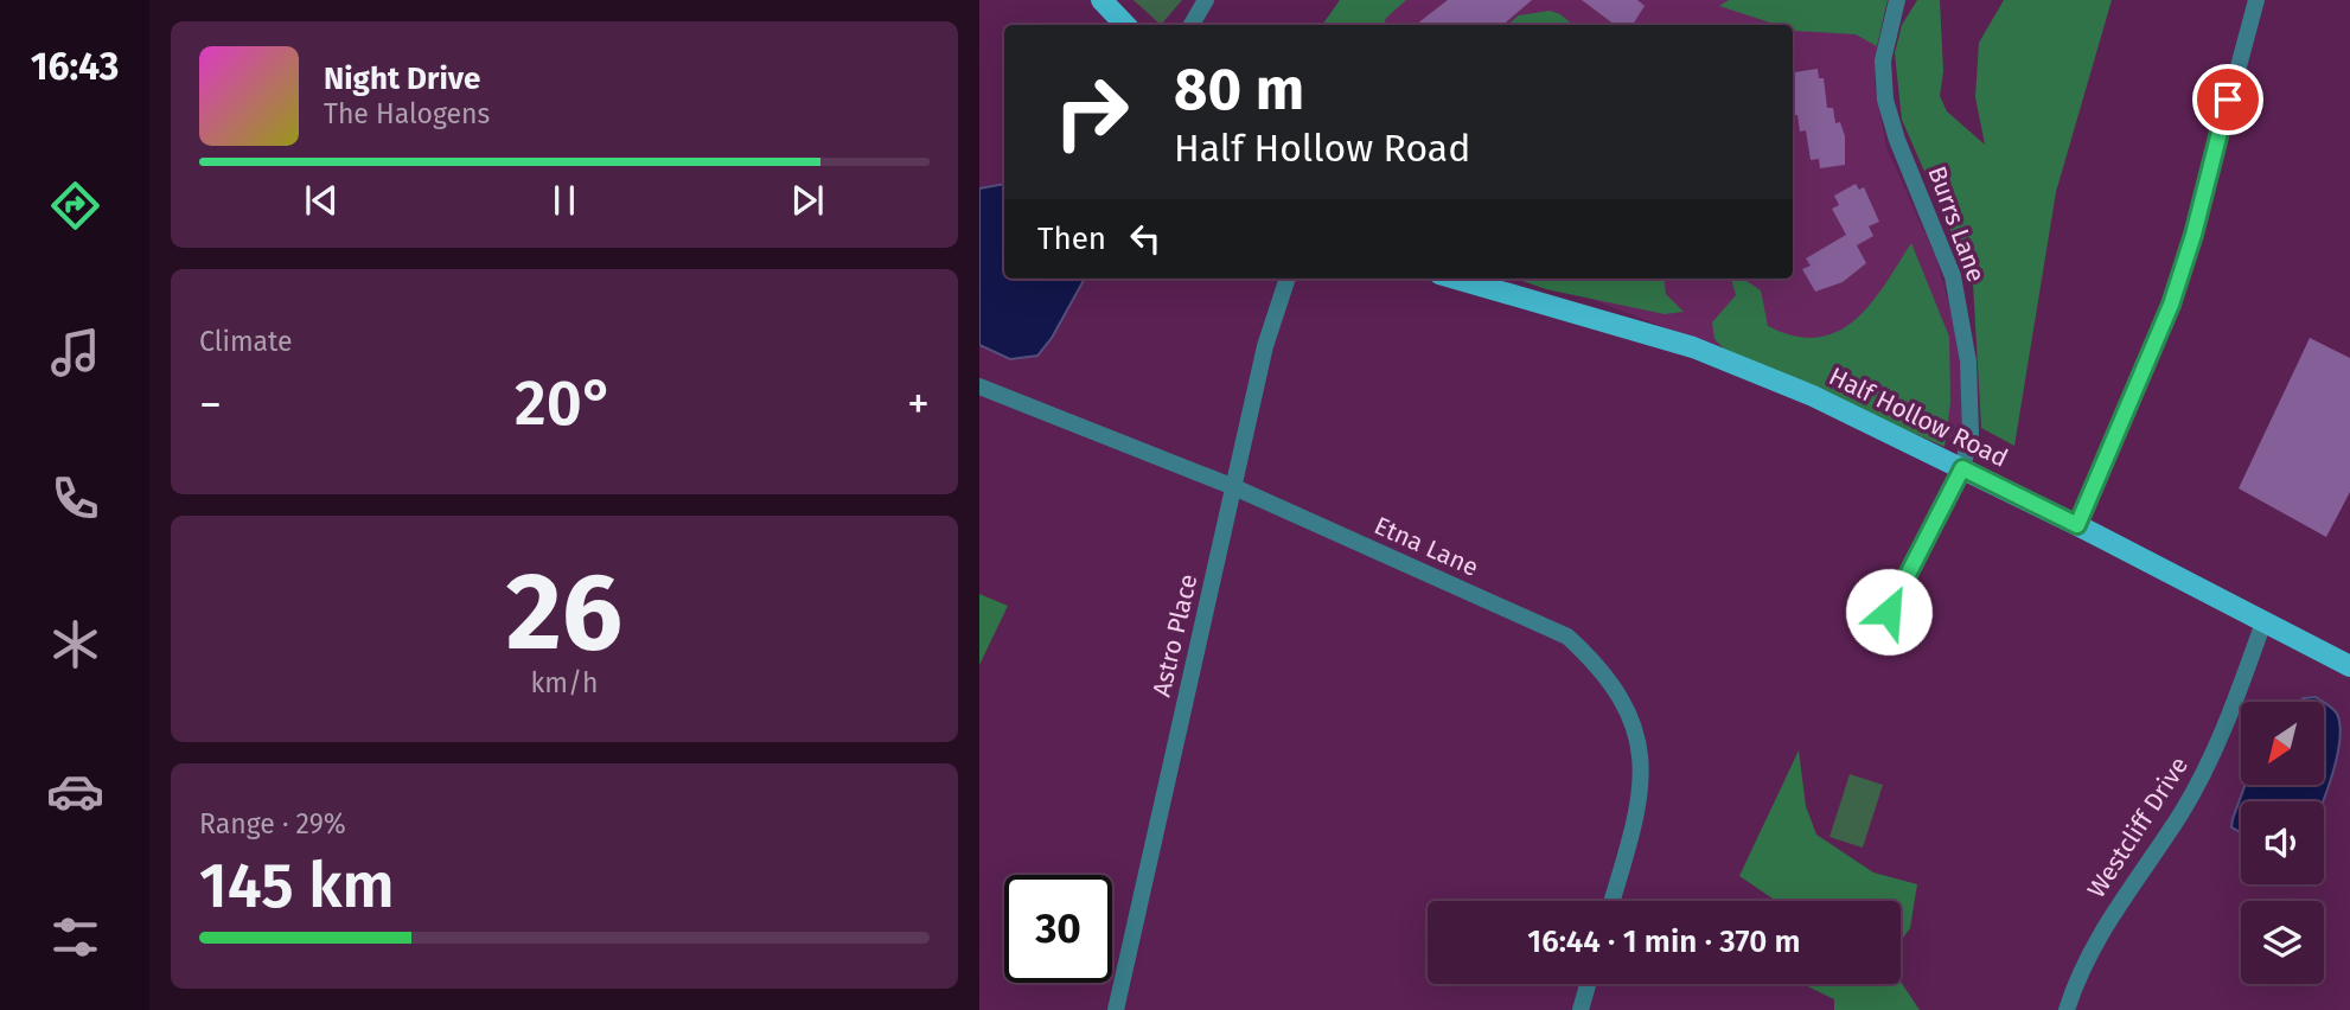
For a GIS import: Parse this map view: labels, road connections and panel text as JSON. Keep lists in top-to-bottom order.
{
  "streets": {
    "main road": ["Half Hollow Road"],
    "street": [
      "Burrs Lane",
      "Etna Lane",
      "Astro Place",
      "Westcliff Drive"
    ]
  },
  "crossings": [
    ["Burrs Lane", "Half Hollow Road"],
    ["Half Hollow Road", "Westcliff Drive"],
    ["Etna Lane", "Astro Place"]
  ],
  "north": "bottom left",
  "page": {
    "tabs": "16:43",
    "turn": ["80 m", "Half Hollow Road"],
    "song": ["Night Drive", "The Halogens"],
    "then": "Then",
    "tile": [
      "Climate",
      ["26", "km/h"],
      ["Range · 29%", "145 km"]
    ],
    "heat": ["−", "20°", "+"],
    "limit": "30",
    "trip": "16:44 · 1 min · 370 m"
  }
}
